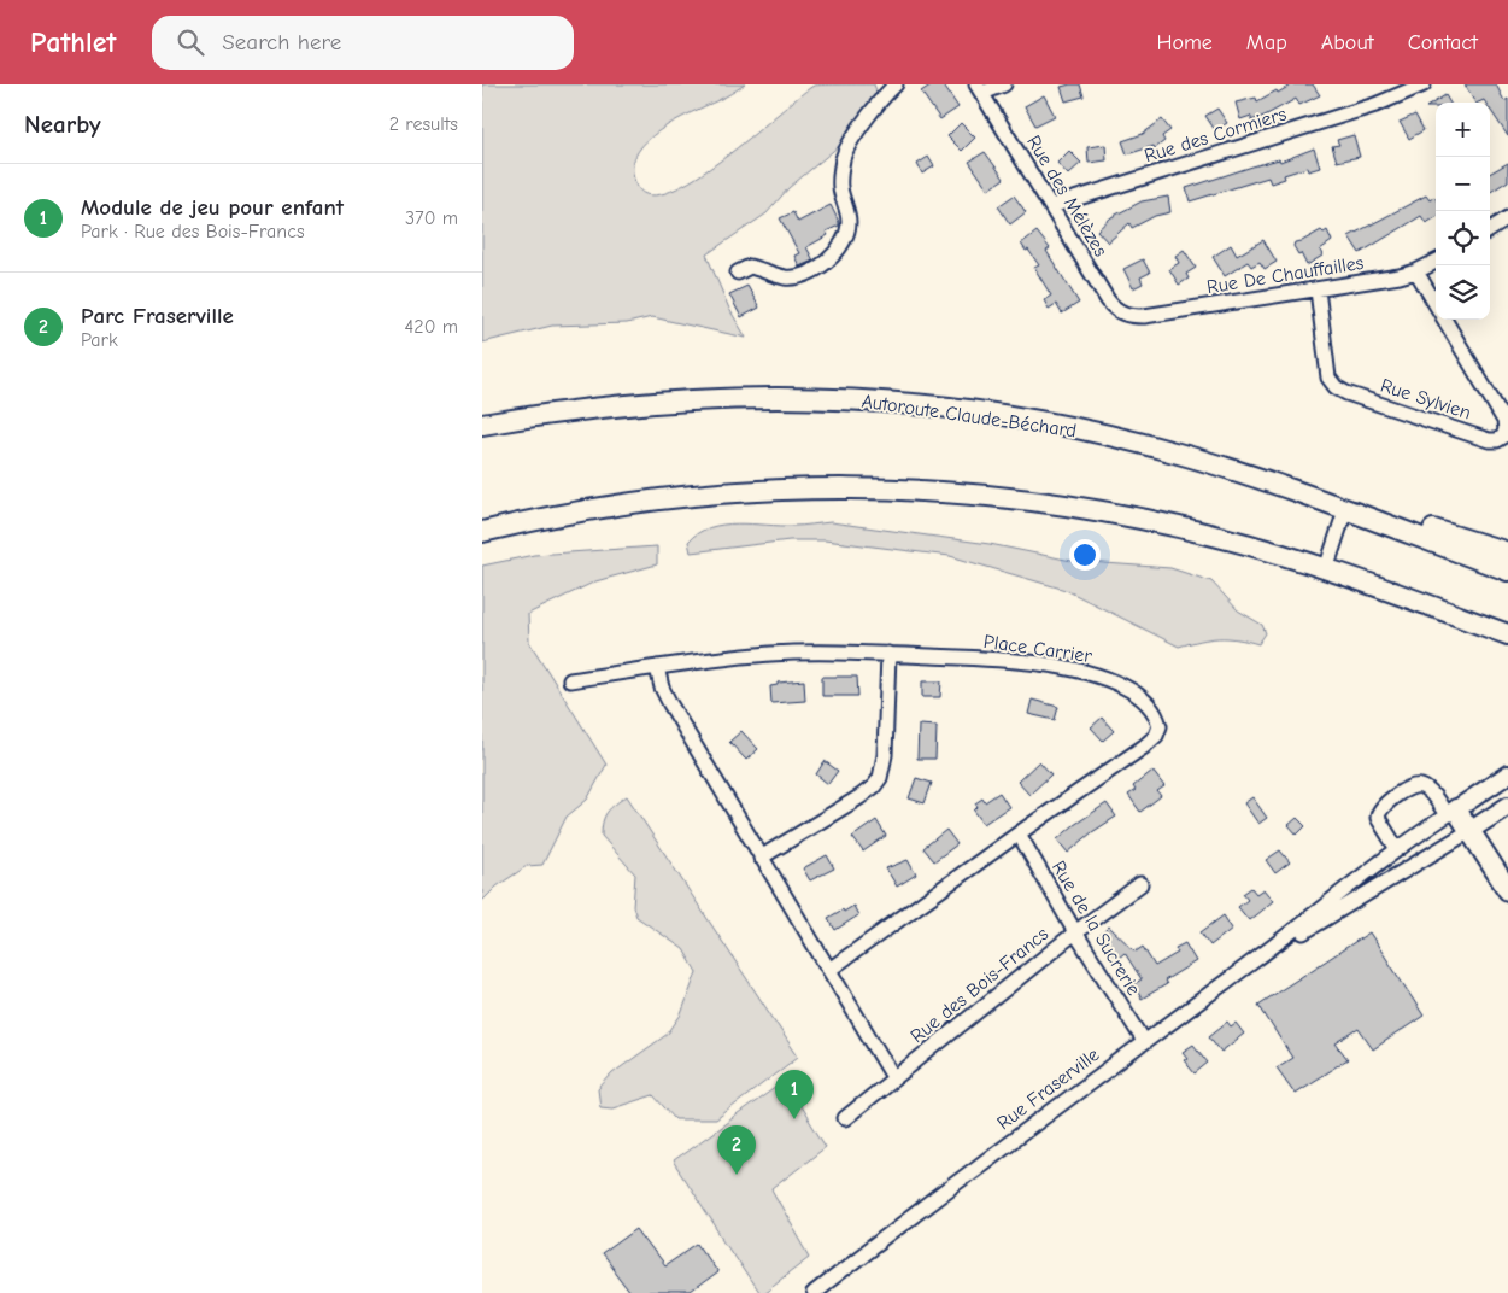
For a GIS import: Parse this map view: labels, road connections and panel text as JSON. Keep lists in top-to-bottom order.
{
  "streets": {
    "highway": ["Autoroute Claude-Béchard"],
    "main road": ["Rue Fraserville"],
    "street": [
      "Rue des Cormiers",
      "Rue des Mélèzes",
      "Rue De Chauffailles",
      "Rue Sylvien",
      "Place Carrier",
      "Rue de la Sucrerie",
      "Rue des Bois-Francs"
    ]
  },
  "crossings": [
    ["Rue des Cormiers", "Rue des Mélèzes"],
    ["Rue des Mélèzes", "Rue De Chauffailles"],
    ["Rue De Chauffailles", "Rue Sylvien"],
    ["Place Carrier", "Rue de la Sucrerie"],
    ["Rue de la Sucrerie", "Rue des Bois-Francs"],
    ["Rue de la Sucrerie", "Rue Fraserville"]
  ],
  "page": {
    "header": "Pathlet",
    "search": "Search here",
    "nav": [
      "Home",
      "Map",
      "About",
      "Contact"
    ],
    "heading": ["Nearby", "2 results"],
    "map_buttons": ["+", "−"],
    "list": [
      {
        "mark": "1",
        "name": "Module de jeu pour enfant",
        "note": "Park · Rue des Bois-Francs",
        "value": "370 m"
      },
      {
        "mark": "2",
        "name": "Parc Fraserville",
        "note": "Park",
        "value": "420 m"
      }
    ],
    "pins": ["1", "2"]
  }
}
